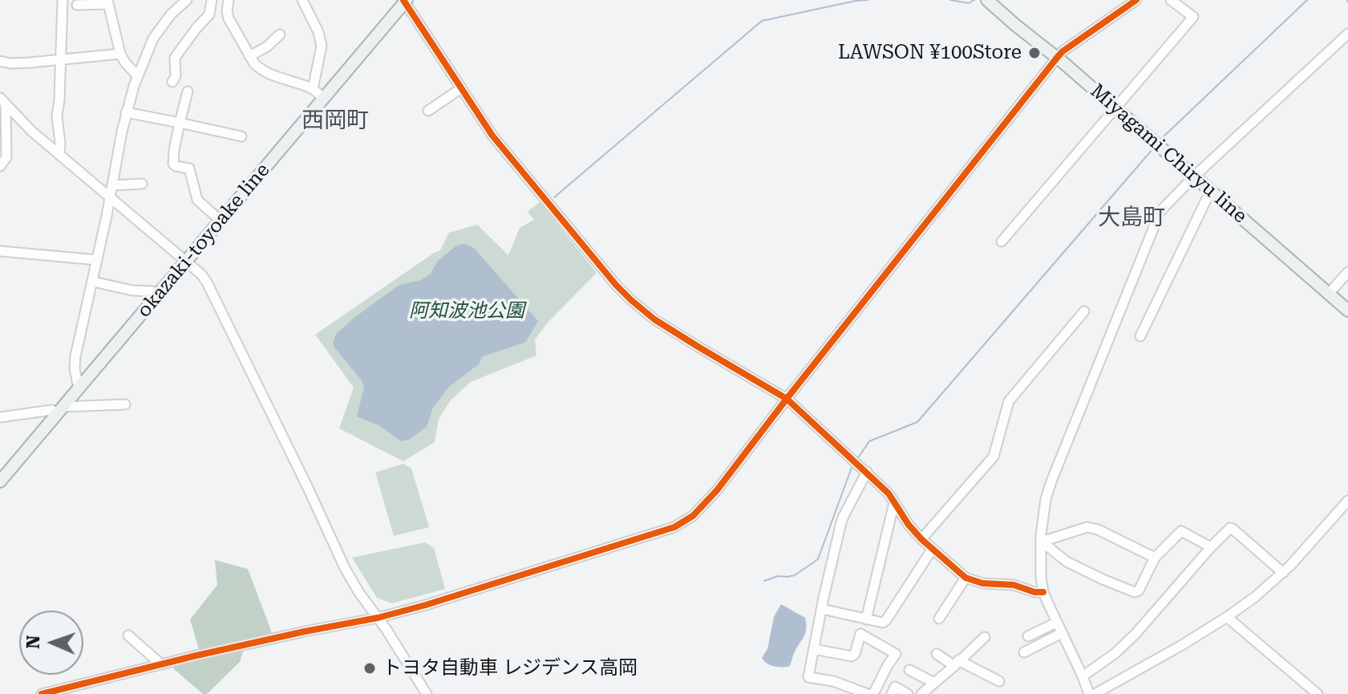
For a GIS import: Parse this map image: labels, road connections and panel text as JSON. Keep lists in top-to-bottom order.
{
  "streets": {
    "main road": ["Miyagami Chiryu line", "okazaki-toyoake line"]
  },
  "districts": ["西岡町", "大島町"],
  "parks": ["阿知波池公園"],
  "places": ["LAWSON ¥100Store", "トヨタ自動車 レジデンス高岡"],
  "north": "left"
}
